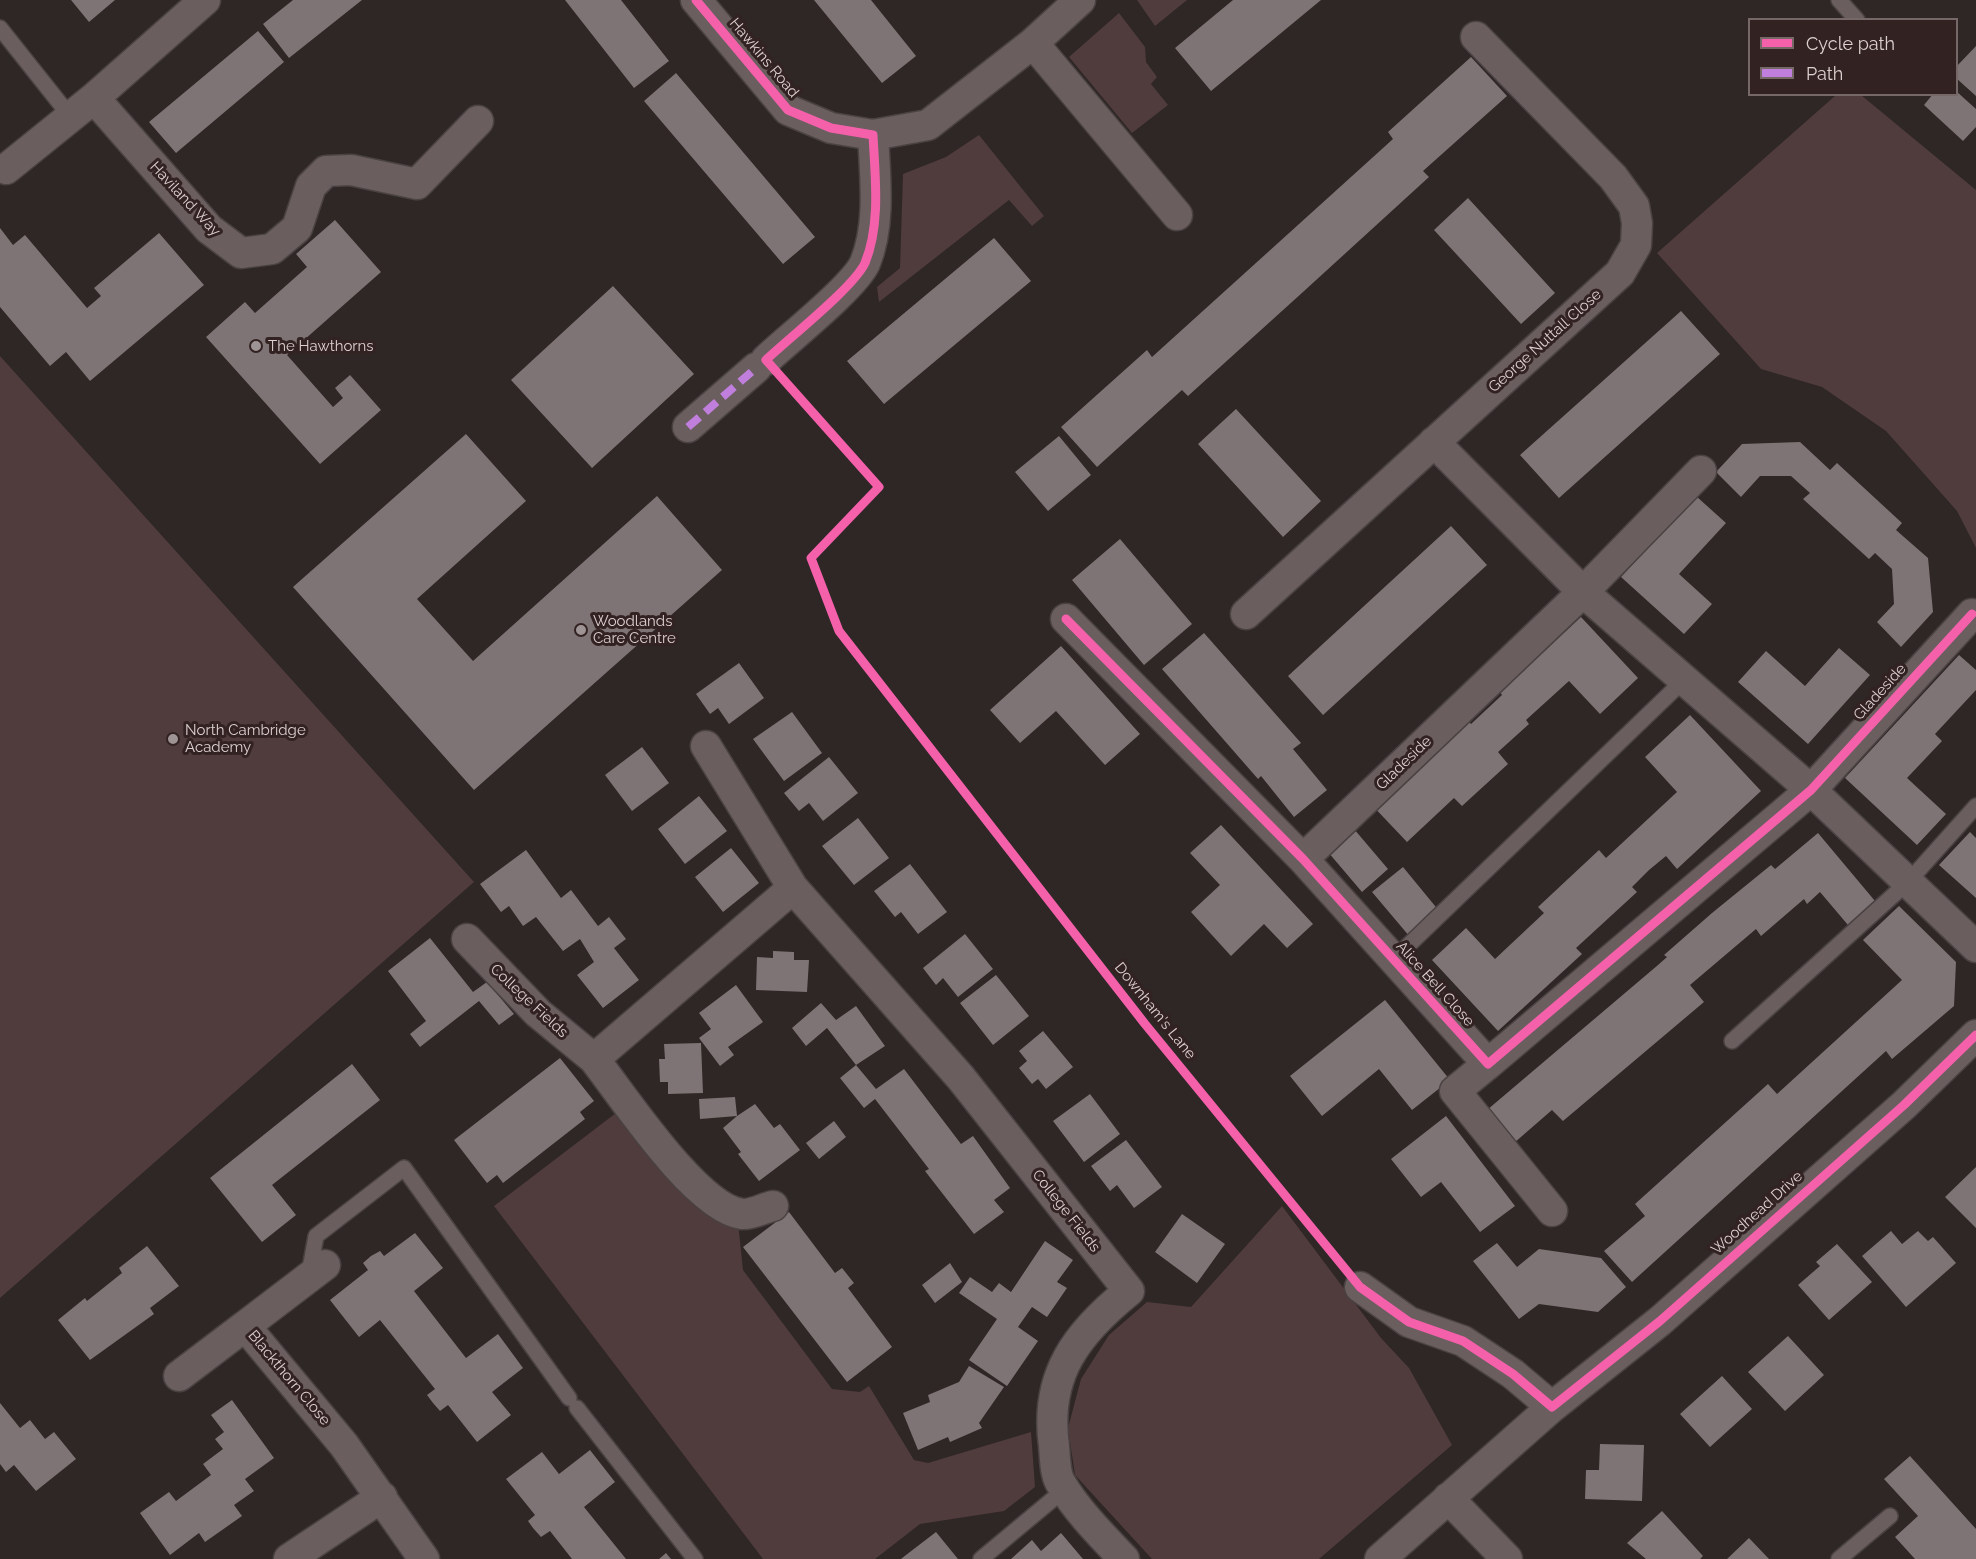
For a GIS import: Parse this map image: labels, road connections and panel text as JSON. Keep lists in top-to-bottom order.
{
  "streets": {
    "street": [
      "Hawkins Road",
      "Haviland Way",
      "George Nuttall Close",
      "Gladeside",
      "Alice Bell Close",
      "College Fields",
      "Woodhead Drive",
      "Blackthorn Close"
    ],
    "cycle path": ["Downham's Lane"]
  },
  "crossings": [
    ["Gladeside", "Alice Bell Close"]
  ],
  "places": ["The Hawthorns", "Woodlands Care Centre", "North Cambridge Academy"],
  "legend": ["Cycle path", "Path"]
}
